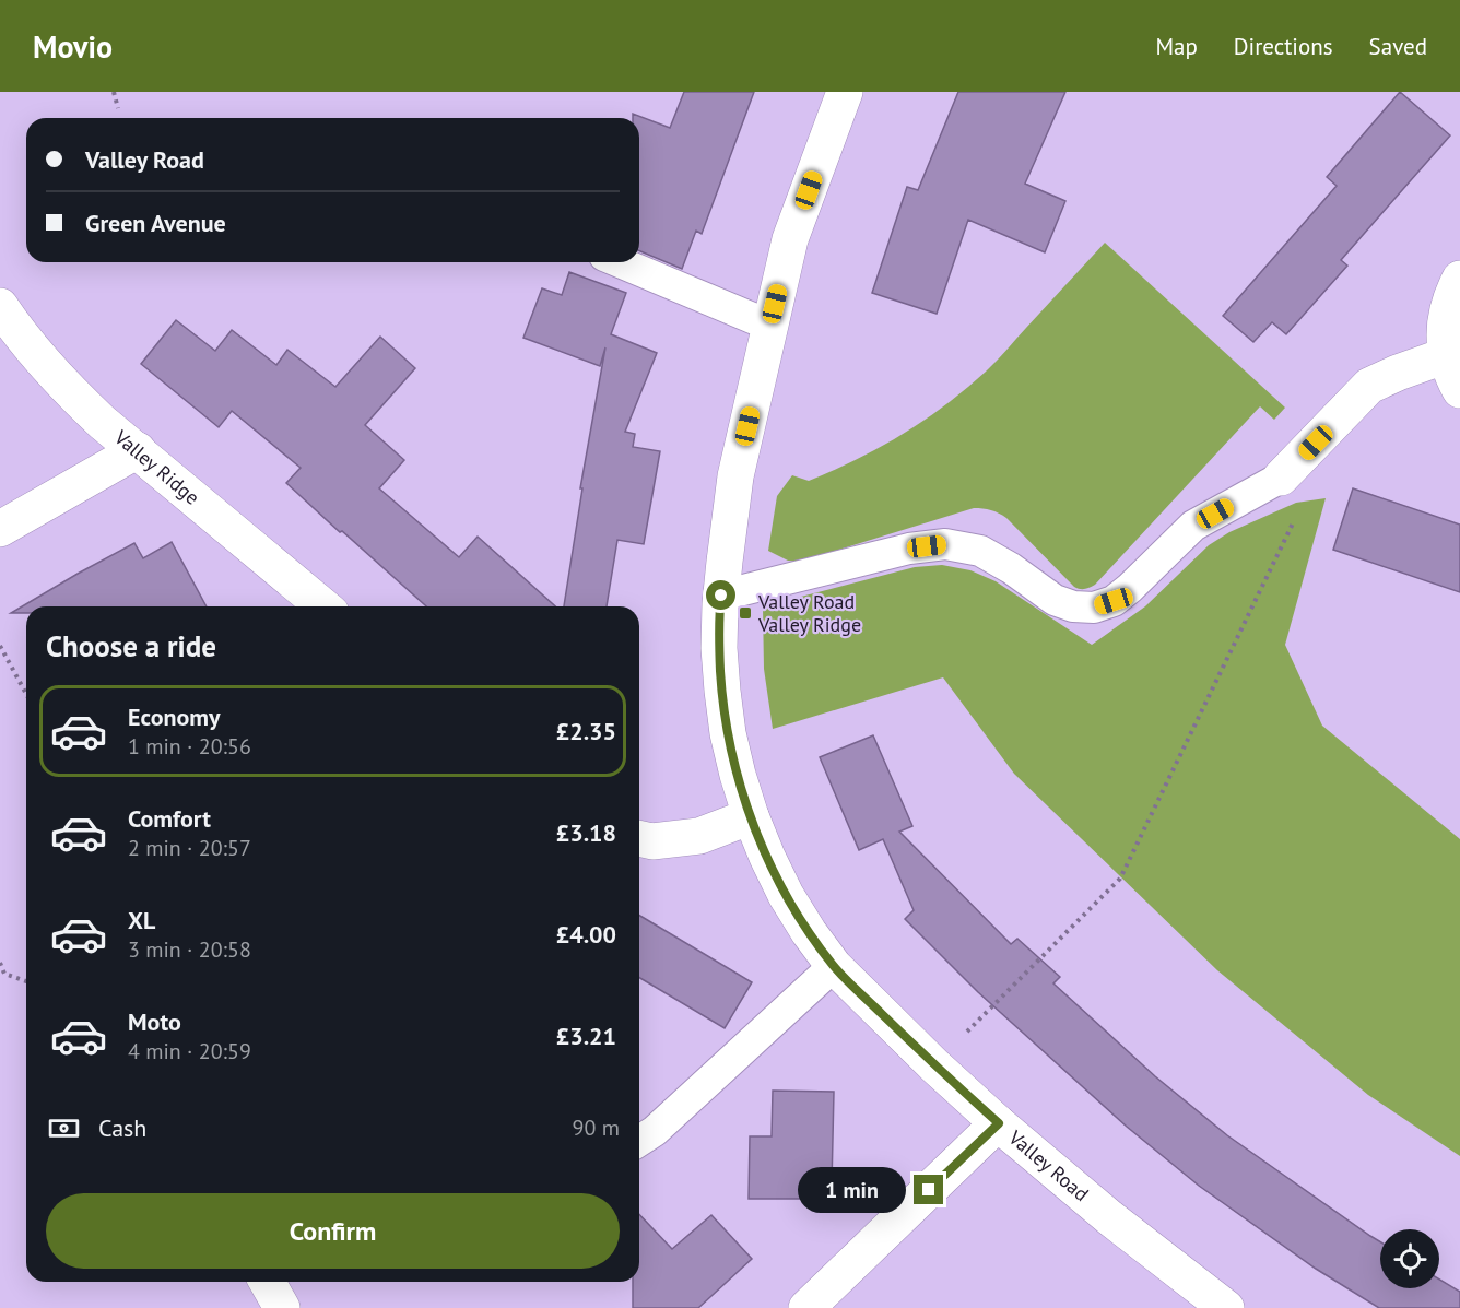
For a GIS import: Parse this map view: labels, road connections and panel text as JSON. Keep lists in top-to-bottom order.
{
  "streets": {
    "street": ["Valley Ridge", "Valley Road"]
  },
  "places": {
    "transit": ["Valley Road Valley Ridge"]
  },
  "page": {
    "header": "Movio",
    "nav": ["Map", "Directions", "Saved"],
    "banner": ["Valley Road", "Green Avenue"],
    "heading": "Choose a ride",
    "list": [
      {
        "name": "Economy",
        "note": "1 min · 20:56",
        "value": "£2.35"
      },
      {
        "name": "Comfort",
        "note": "2 min · 20:57",
        "value": "£3.18"
      },
      {
        "name": "XL",
        "note": "3 min · 20:58",
        "value": "£4.00"
      },
      {
        "name": "Moto",
        "note": "4 min · 20:59",
        "value": "£3.21"
      }
    ],
    "pay": ["Cash", "90 m"],
    "bubble": "1 min",
    "buttons": "Confirm"
  }
}
